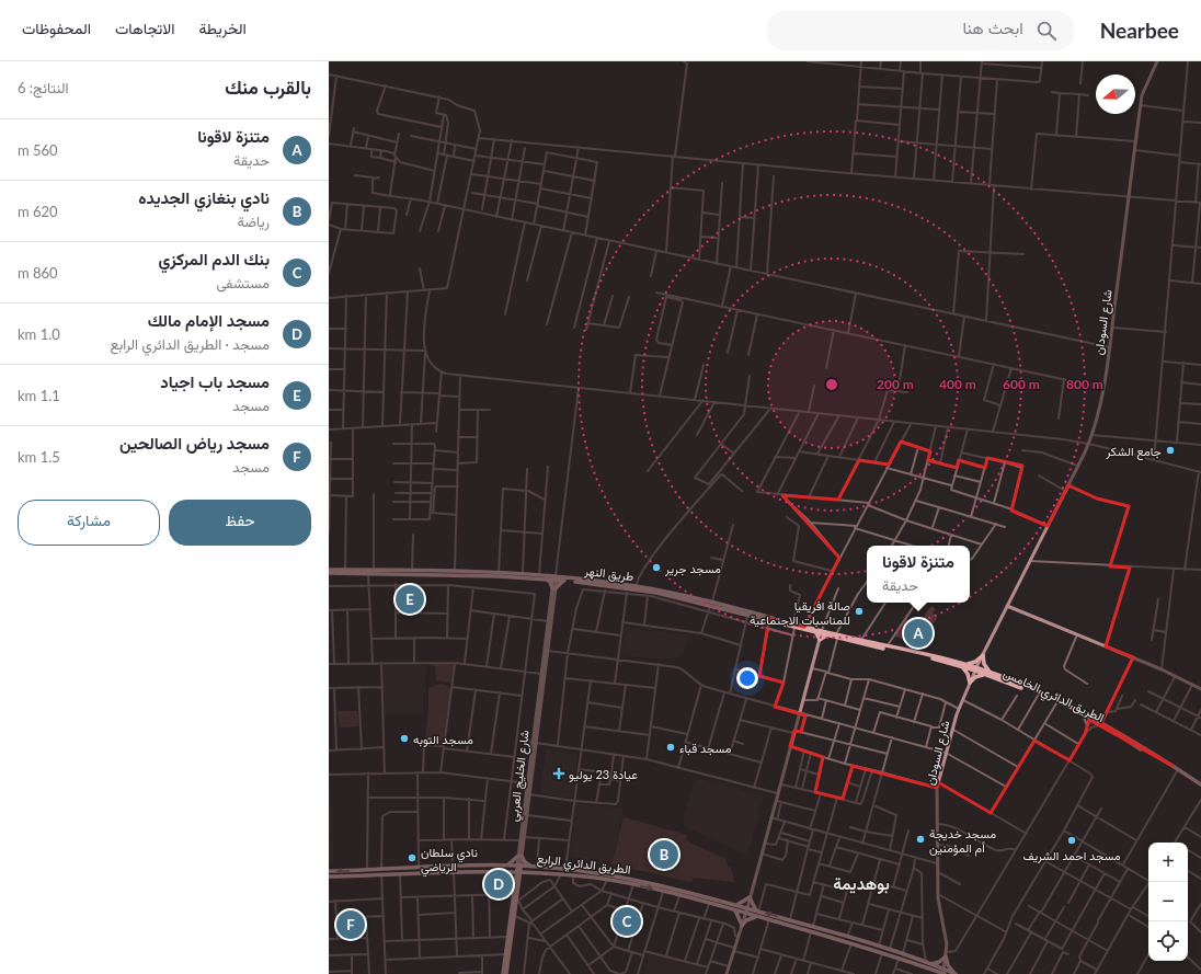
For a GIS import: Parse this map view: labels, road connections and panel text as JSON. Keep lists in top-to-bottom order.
{
  "streets": {
    "main road": [
      "شارع السودان",
      "طريق النهر",
      "الطريق الدائري الخامس",
      "شارع الخليج العربي",
      "الطريق الدائري الرابع"
    ]
  },
  "crossings": [
    ["شارع السودان", "الطريق الدائري الخامس"],
    ["شارع السودان", "الطريق الدائري الرابع"],
    ["طريق النهر", "الطريق الدائري الخامس"],
    ["طريق النهر", "شارع الخليج العربي"],
    ["شارع الخليج العربي", "الطريق الدائري الرابع"]
  ],
  "districts": ["بوهديمة"],
  "places": {
    "other": [
      "جامع الشكر",
      "مسجد جرير",
      "صالة افريقيا للمناسبات الاجتماعية",
      "مسجد التوبه",
      "مسجد قباء",
      "مسجد خديجة أم المؤمنين",
      "مسجد احمد الشريف",
      "نادي سلطان الرياضي"
    ],
    "health": ["عيادة 23 يوليو"]
  },
  "north": "left",
  "page": {
    "header": "Nearbee",
    "search": "ابحث هنا",
    "nav": ["الخريطة", "الاتجاهات", "المحفوظات"],
    "heading": ["بالقرب منك", "النتائج: 6"],
    "list": [
      {
        "mark": "A",
        "name": "متنزة لاقونا",
        "note": "حديقة",
        "value": "560 m"
      },
      {
        "mark": "B",
        "name": "نادي بنغازي الجديده",
        "note": "رياضة",
        "value": "620 m"
      },
      {
        "mark": "C",
        "name": "بنك الدم المركزي",
        "note": "مستشفى",
        "value": "860 m"
      },
      {
        "mark": "D",
        "name": "مسجد الإمام مالك",
        "note": "مسجد · الطريق الدائري الرابع",
        "value": "1.0 km"
      },
      {
        "mark": "E",
        "name": "مسجد باب اجياد",
        "note": "مسجد",
        "value": "1.1 km"
      },
      {
        "mark": "F",
        "name": "مسجد رياض الصالحين",
        "note": "مسجد",
        "value": "1.5 km"
      }
    ],
    "buttons": ["حفظ", "مشاركة"],
    "popup": ["متنزة لاقونا", "حديقة"],
    "pins": [
      "E",
      "A",
      "B",
      "D",
      "C",
      "F"
    ],
    "map_buttons": ["+", "−"]
  },
  "rings": [
    "200 m",
    "400 m",
    "600 m",
    "800 m"
  ]
}
